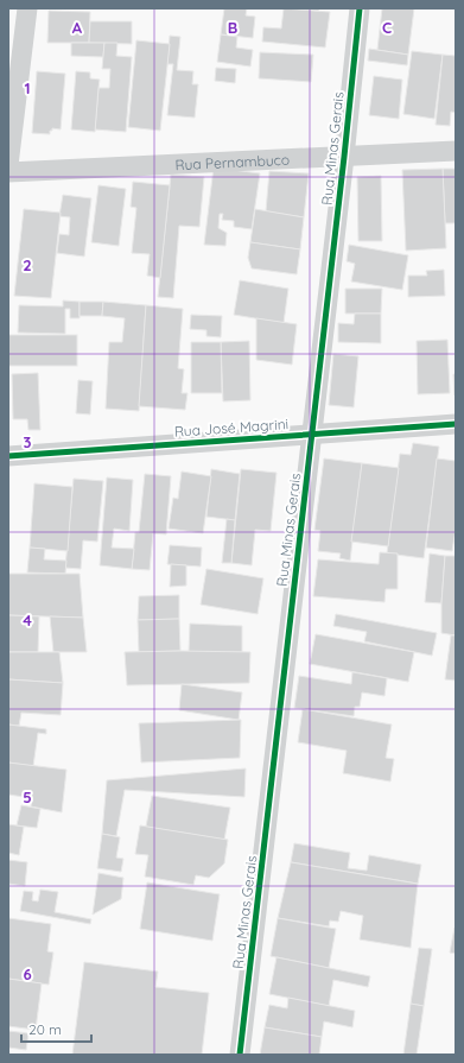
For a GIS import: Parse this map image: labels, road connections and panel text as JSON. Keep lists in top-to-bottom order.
{
  "streets": {
    "street": ["Rua Minas Gerais", "Rua Pernambuco", "Rua José Magrini"]
  },
  "crossings": [
    ["Rua Minas Gerais", "Rua Pernambuco"],
    ["Rua Minas Gerais", "Rua José Magrini"]
  ],
  "scale_bar": "20 m",
  "grid": {
    "columns": ["A", "B", "C"],
    "rows": [
      "1",
      "2",
      "3",
      "4",
      "5",
      "6"
    ]
  }
}
